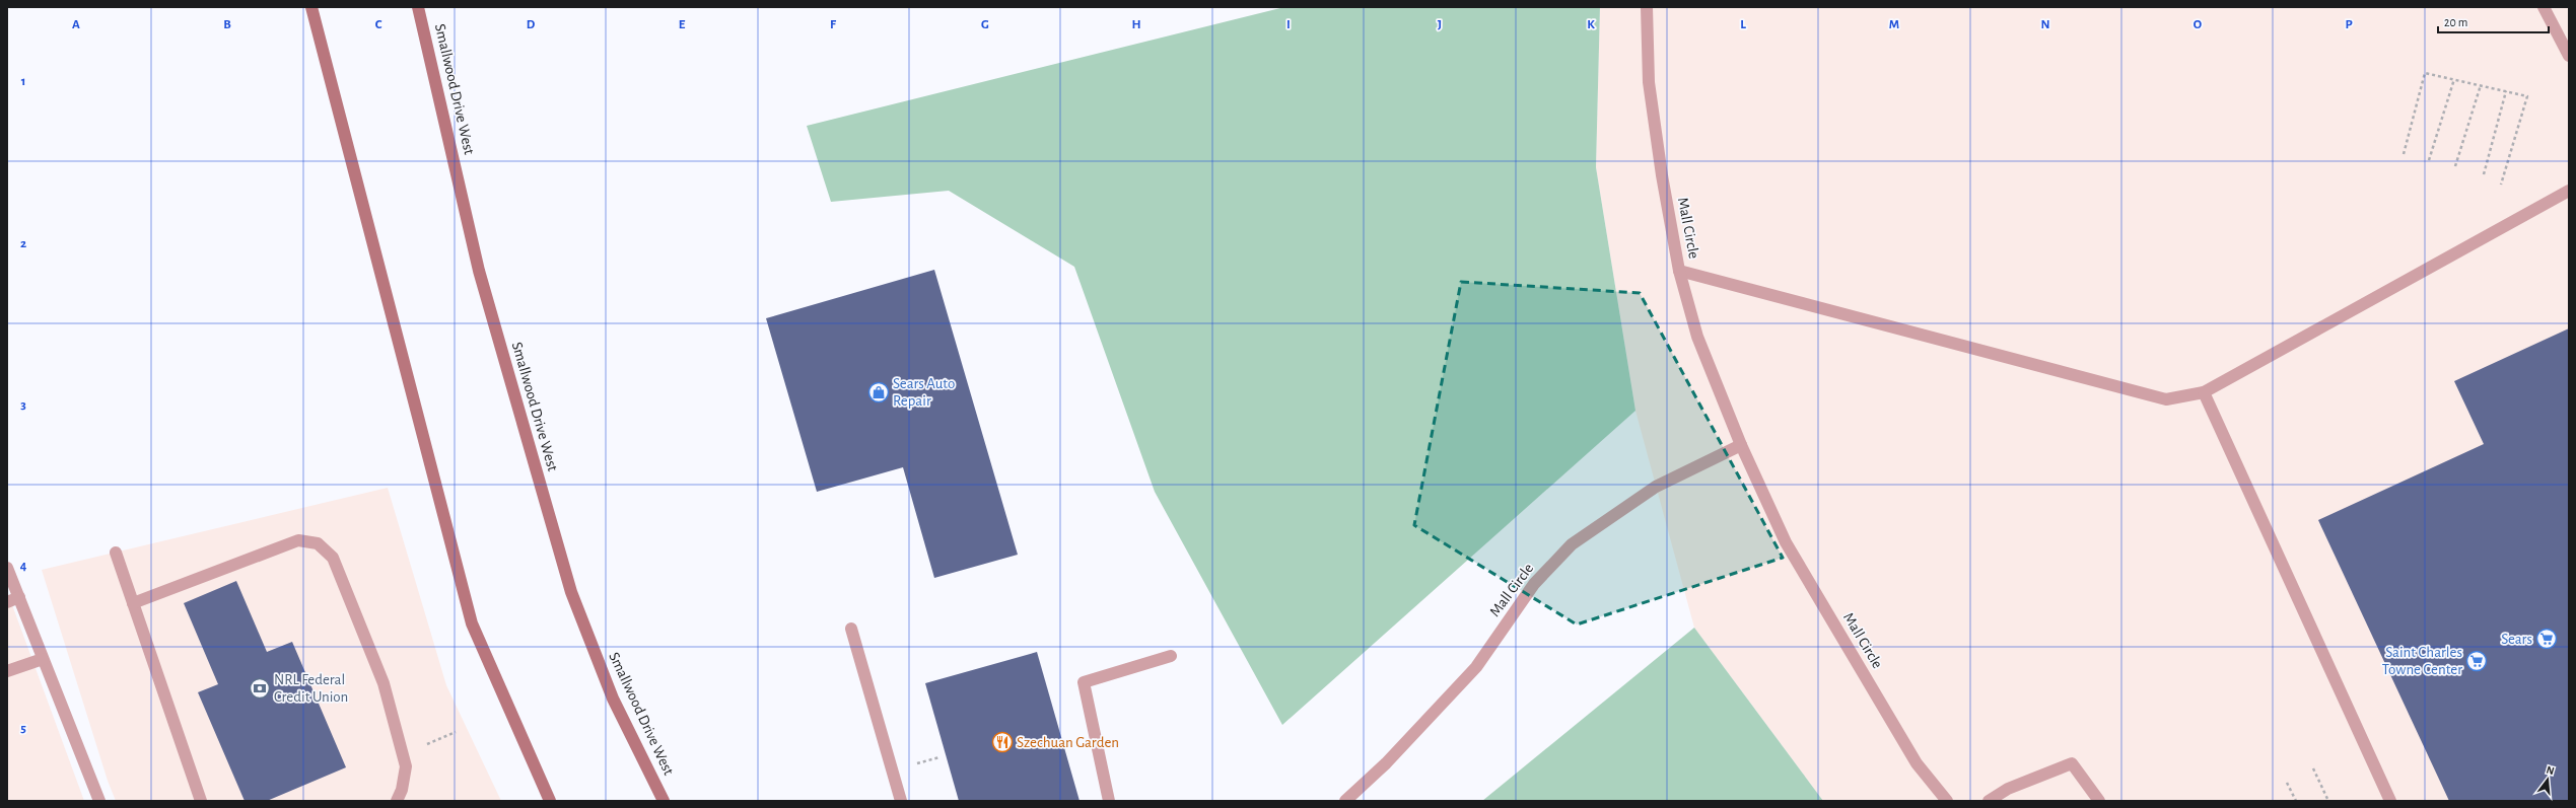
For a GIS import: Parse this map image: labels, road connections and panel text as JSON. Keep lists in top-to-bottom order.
{
  "streets": {
    "main road": ["Smallwood Drive West"],
    "street": ["Mall Circle"]
  },
  "places": {
    "shop": ["Sears Auto Repair"],
    "supermarket": ["Sears", "Saint Charles Towne Center"],
    "bank": ["NRL Federal Credit Union"],
    "restaurant": ["Szechuan Garden"]
  },
  "scale_bar": "20 m",
  "north": "top",
  "grid": {
    "columns": [
      "A",
      "B",
      "C",
      "D",
      "E",
      "F",
      "G",
      "H",
      "I",
      "J",
      "K",
      "L",
      "M",
      "N",
      "O",
      "P"
    ],
    "rows": [
      "1",
      "2",
      "3",
      "4",
      "5"
    ]
  }
}
